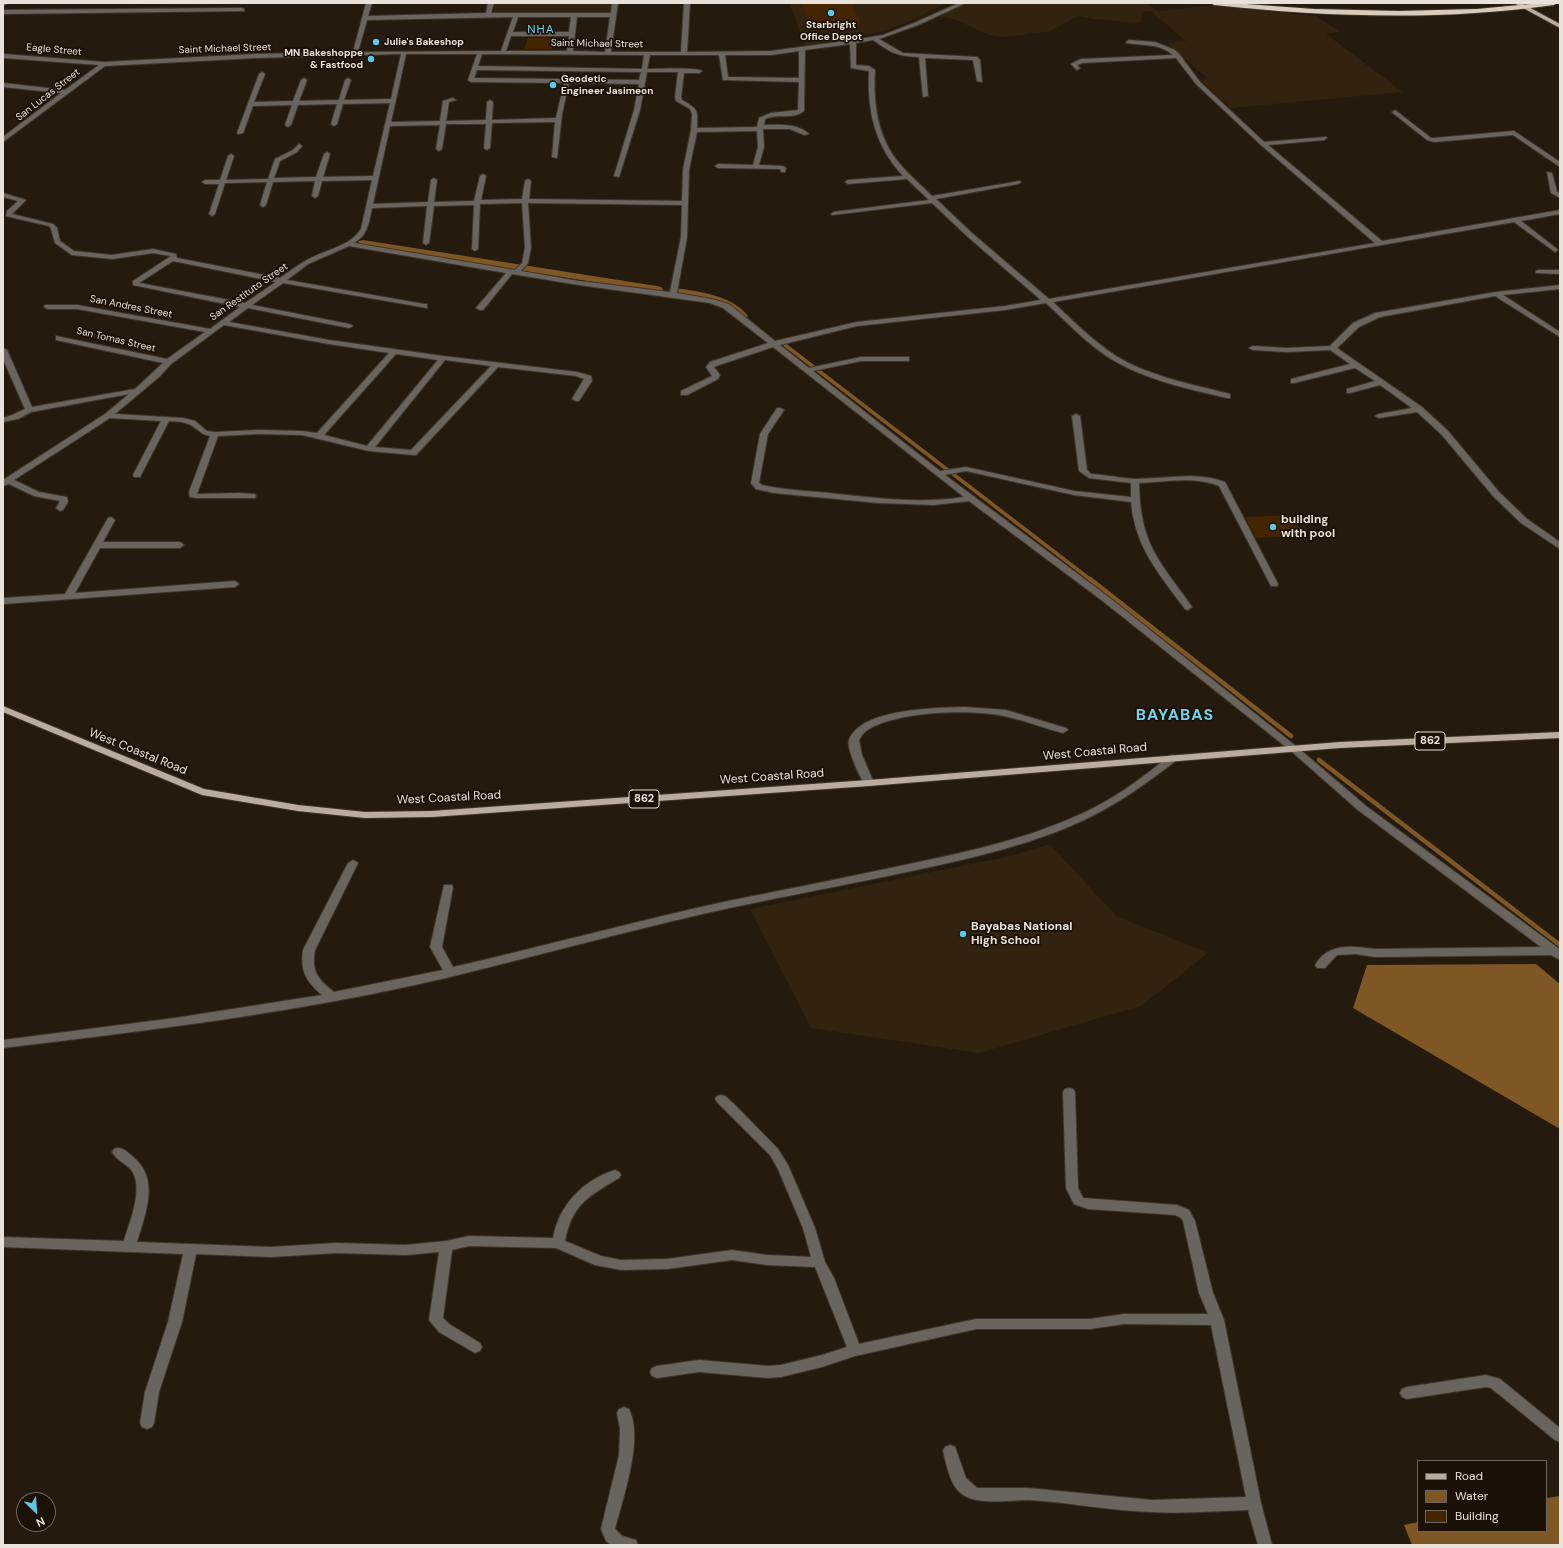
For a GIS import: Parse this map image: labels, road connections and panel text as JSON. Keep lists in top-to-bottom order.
{
  "streets": {
    "main road": ["862", "West Coastal Road"],
    "street": [
      "Saint Michael Street",
      "Eagle Street",
      "San Lucas Street",
      "San Restituto Street",
      "San Andres Street",
      "San Tomas Street"
    ]
  },
  "crossings": [
    ["Saint Michael Street", "Eagle Street"],
    ["Saint Michael Street", "San Lucas Street"],
    ["Saint Michael Street", "San Restituto Street"],
    ["Eagle Street", "San Lucas Street"],
    ["San Restituto Street", "San Andres Street"],
    ["San Restituto Street", "San Tomas Street"]
  ],
  "districts": ["NHA", "BAYABAS"],
  "places": [
    "Starbright Office Depot",
    "Julie's Bakeshop",
    "MN Bakeshoppe & Fastfood",
    "Geodetic Engineer Jasimeon",
    "building with pool",
    "Bayabas National High School"
  ],
  "legend": ["Road", "Water", "Building"],
  "north": "bottom right"
}
